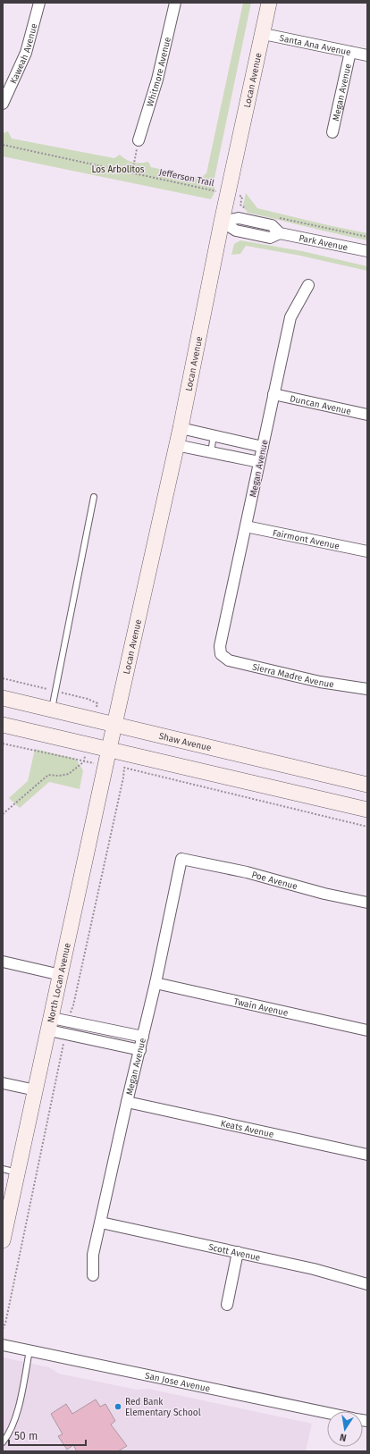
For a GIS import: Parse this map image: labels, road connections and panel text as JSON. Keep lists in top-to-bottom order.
{
  "streets": {
    "street": [
      "Santa Ana Avenue",
      "Kaweah Avenue",
      "Whitmore Avenue",
      "Locan Avenue",
      "Megan Avenue",
      "Park Avenue",
      "Duncan Avenue",
      "Fairmont Avenue",
      "Sierra Madre Avenue",
      "Shaw Avenue",
      "Poe Avenue",
      "North Locan Avenue",
      "Twain Avenue",
      "Keats Avenue",
      "Scott Avenue",
      "San Jose Avenue"
    ],
    "path": ["Jefferson Trail"]
  },
  "crossings": [
    ["Santa Ana Avenue", "Locan Avenue"],
    ["Santa Ana Avenue", "Megan Avenue"],
    ["Locan Avenue", "Jefferson Trail"],
    ["Locan Avenue", "Park Avenue"],
    ["Locan Avenue", "Shaw Avenue"],
    ["Locan Avenue", "North Locan Avenue"],
    ["Megan Avenue", "Duncan Avenue"],
    ["Megan Avenue", "Fairmont Avenue"],
    ["Megan Avenue", "Sierra Madre Avenue"],
    ["Megan Avenue", "Poe Avenue"],
    ["Megan Avenue", "Twain Avenue"],
    ["Megan Avenue", "Keats Avenue"],
    ["Megan Avenue", "Scott Avenue"],
    ["Shaw Avenue", "North Locan Avenue"]
  ],
  "parks": ["Los Arbolitos"],
  "places": ["Red Bank Elementary School"],
  "scale_bar": "50 m",
  "north": "bottom"
}
